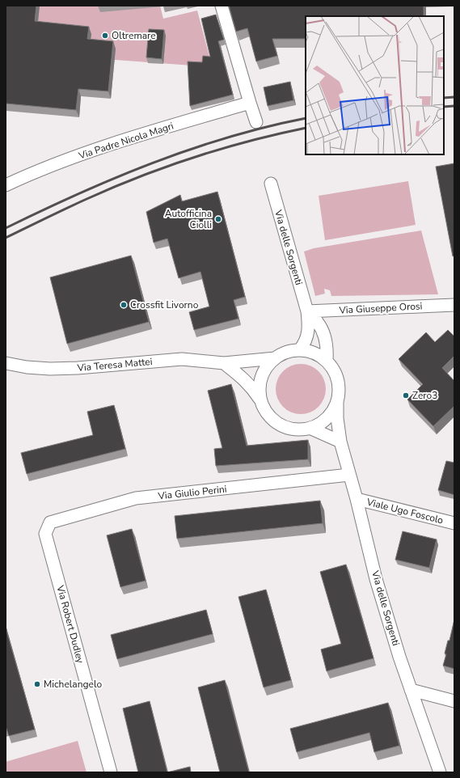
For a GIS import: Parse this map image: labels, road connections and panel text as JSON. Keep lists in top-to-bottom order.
{
  "streets": {
    "street": [
      "Via Padre Nicola Magri",
      "Via delle Sorgenti",
      "Via Giuseppe Orosi",
      "Via Teresa Mattei",
      "Via Giulio Perini",
      "Viale Ugo Foscolo",
      "Via Robert Dudley"
    ]
  },
  "crossings": [
    ["Via delle Sorgenti", "Via Giuseppe Orosi"],
    ["Via delle Sorgenti", "Via Teresa Mattei"],
    ["Via delle Sorgenti", "Via Giulio Perini"],
    ["Via delle Sorgenti", "Viale Ugo Foscolo"],
    ["Via Giulio Perini", "Via Robert Dudley"]
  ],
  "places": [
    "Oltremare",
    "Autofficina Ciolli",
    "Crossfit Livorno",
    "Zero3",
    "Michelangelo"
  ]
}
